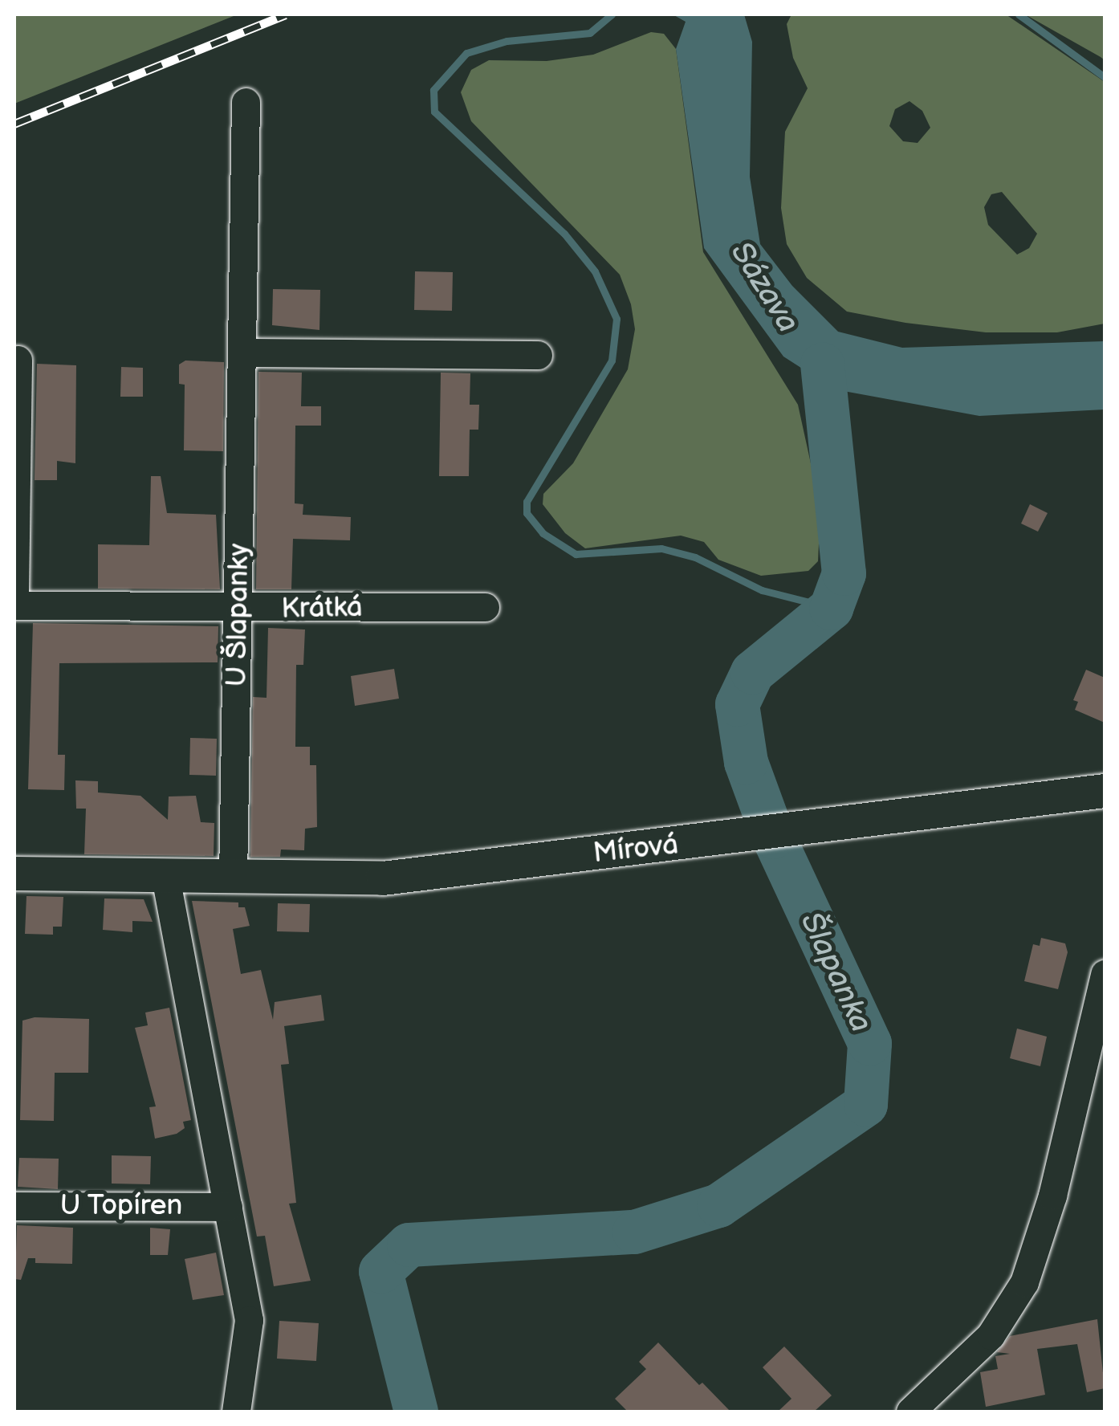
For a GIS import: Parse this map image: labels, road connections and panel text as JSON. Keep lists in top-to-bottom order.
{
  "streets": {
    "street": [
      "Krátká",
      "U Šlapanky",
      "Mírová",
      "U Topíren"
    ]
  },
  "crossings": [
    ["Krátká", "U Šlapanky"],
    ["U Šlapanky", "Mírová"]
  ],
  "water": ["Sázava", "Šlapanka"]
}
